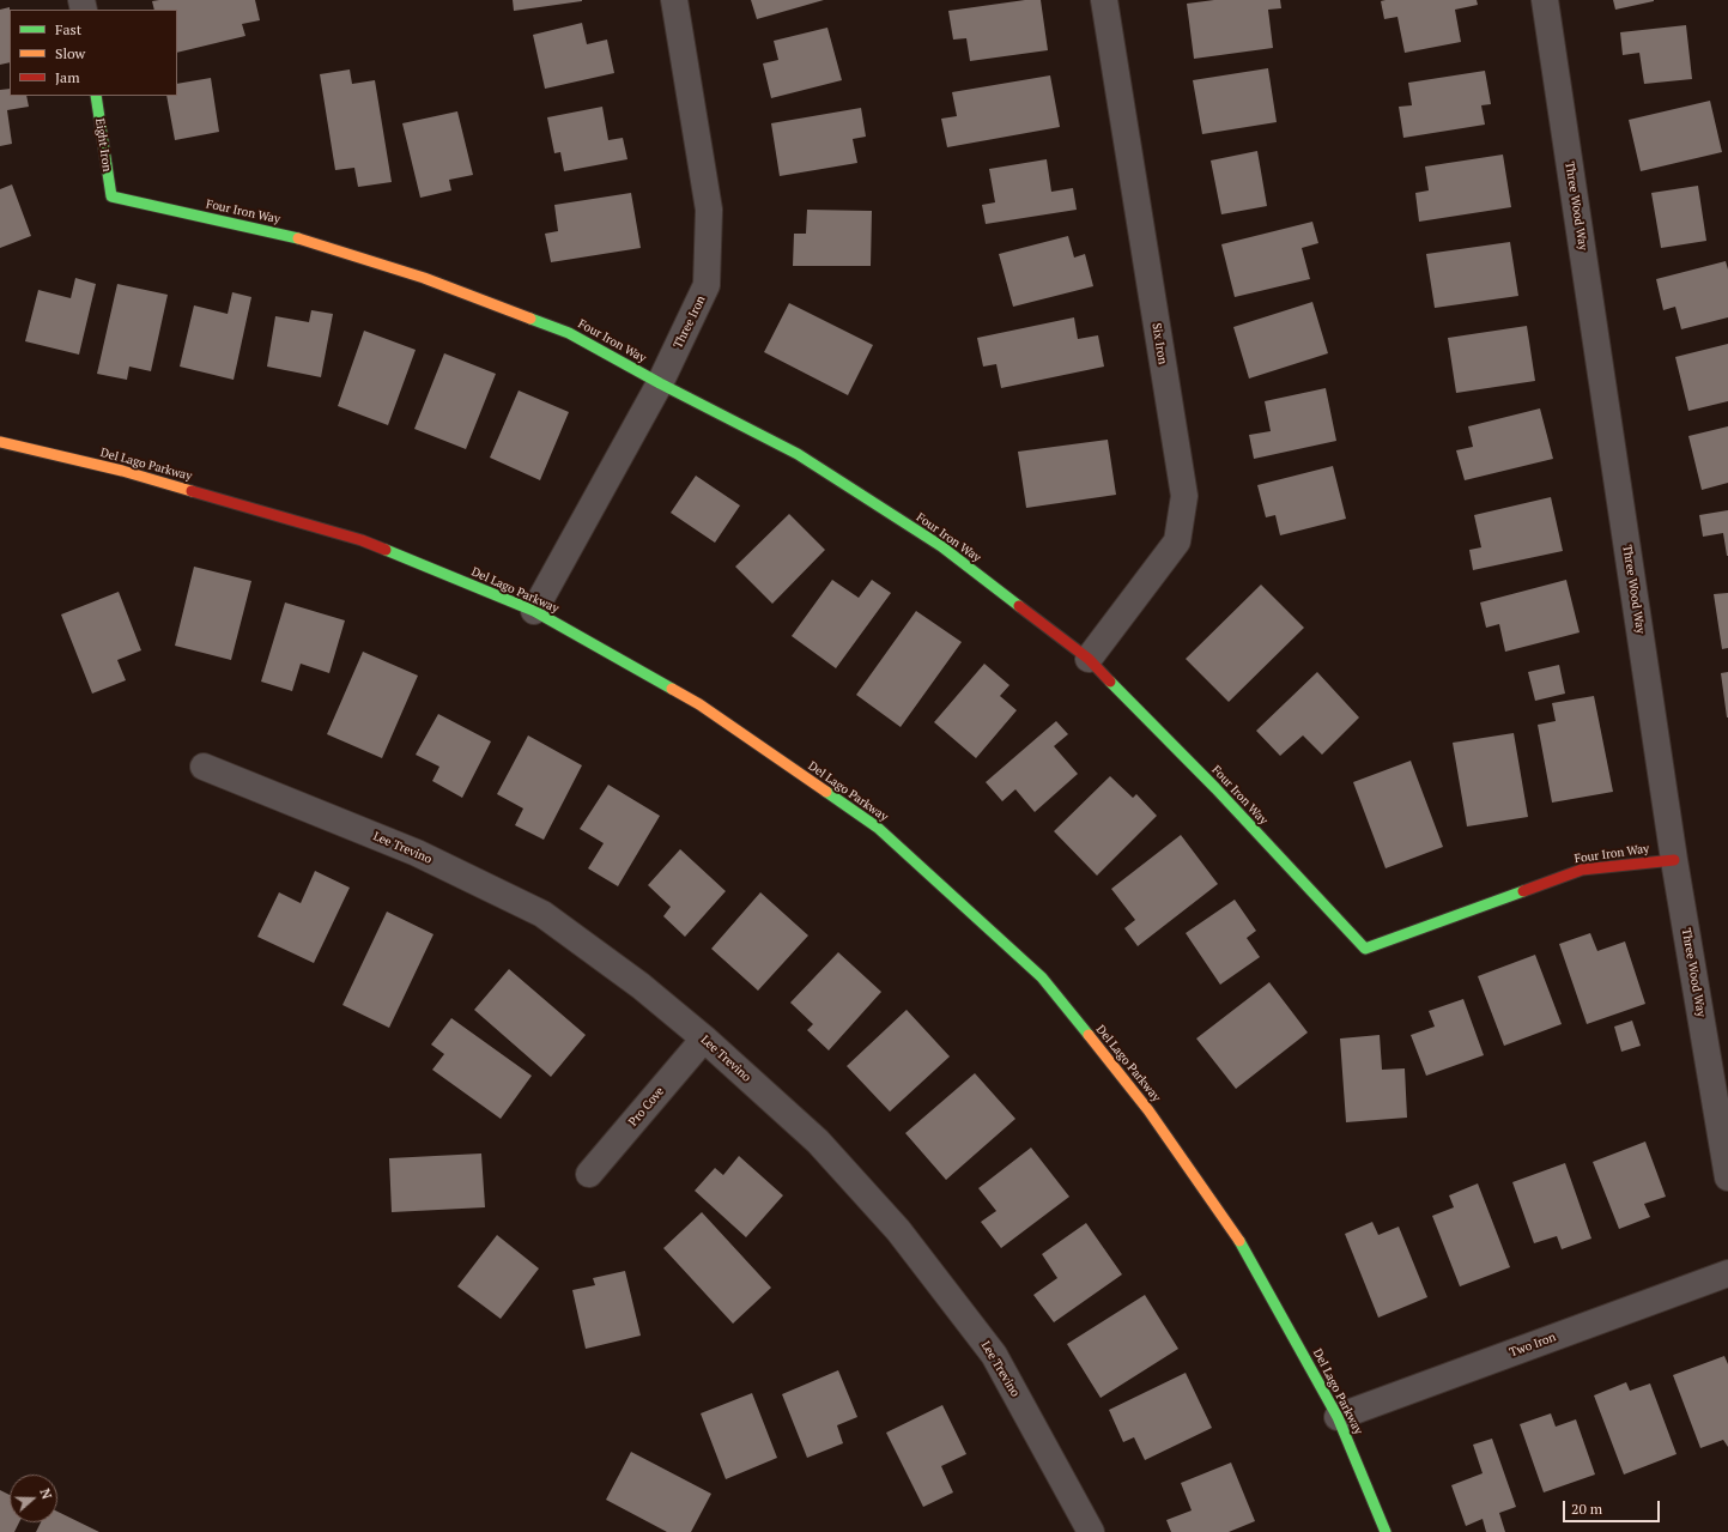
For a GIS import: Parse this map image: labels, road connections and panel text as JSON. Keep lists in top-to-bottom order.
{
  "streets": {
    "street": [
      "Eight Iron",
      "Three Wood Way",
      "Four Iron Way",
      "Three Iron",
      "Six Iron",
      "Del Lago Parkway",
      "Lee Trevino",
      "Pro Cove",
      "Two Iron"
    ]
  },
  "crossings": [
    ["Eight Iron", "Four Iron Way"],
    ["Three Wood Way", "Four Iron Way"],
    ["Four Iron Way", "Three Iron"],
    ["Four Iron Way", "Six Iron"],
    ["Three Iron", "Del Lago Parkway"],
    ["Del Lago Parkway", "Two Iron"],
    ["Lee Trevino", "Pro Cove"]
  ],
  "legend": ["Fast", "Slow", "Jam"],
  "scale_bar": "20 m",
  "north": "right"
}
